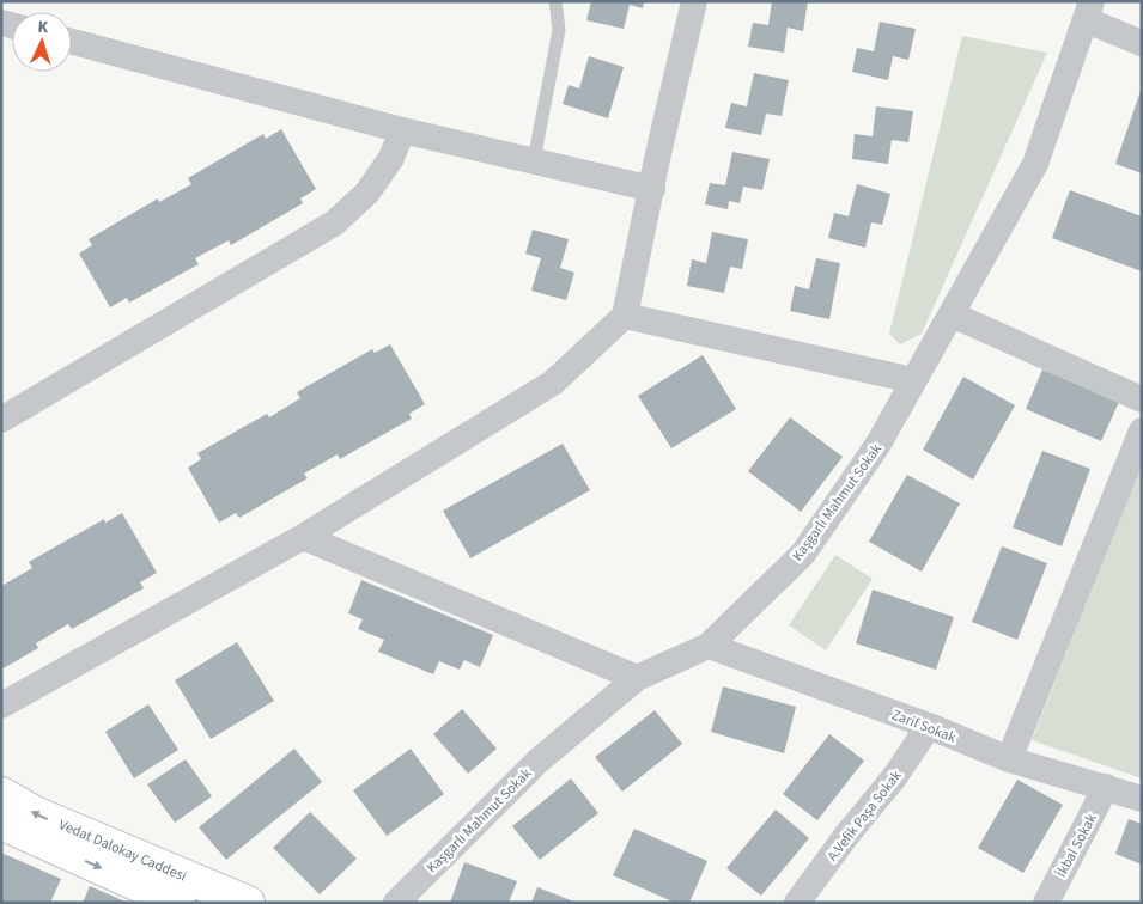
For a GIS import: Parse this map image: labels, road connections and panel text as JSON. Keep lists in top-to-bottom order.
{
  "streets": {
    "main road": ["Vedat Dalokay Caddesi"],
    "street": [
      "Kaşgarlı Mahmut Sokak",
      "Zarif Sokak",
      "A.Vefik Paşa Sokak",
      "İkbal Sokak"
    ]
  },
  "crossings": [
    ["Kaşgarlı Mahmut Sokak", "Zarif Sokak"],
    ["Zarif Sokak", "A.Vefik Paşa Sokak"],
    ["Zarif Sokak", "İkbal Sokak"]
  ],
  "north": "top"
}
